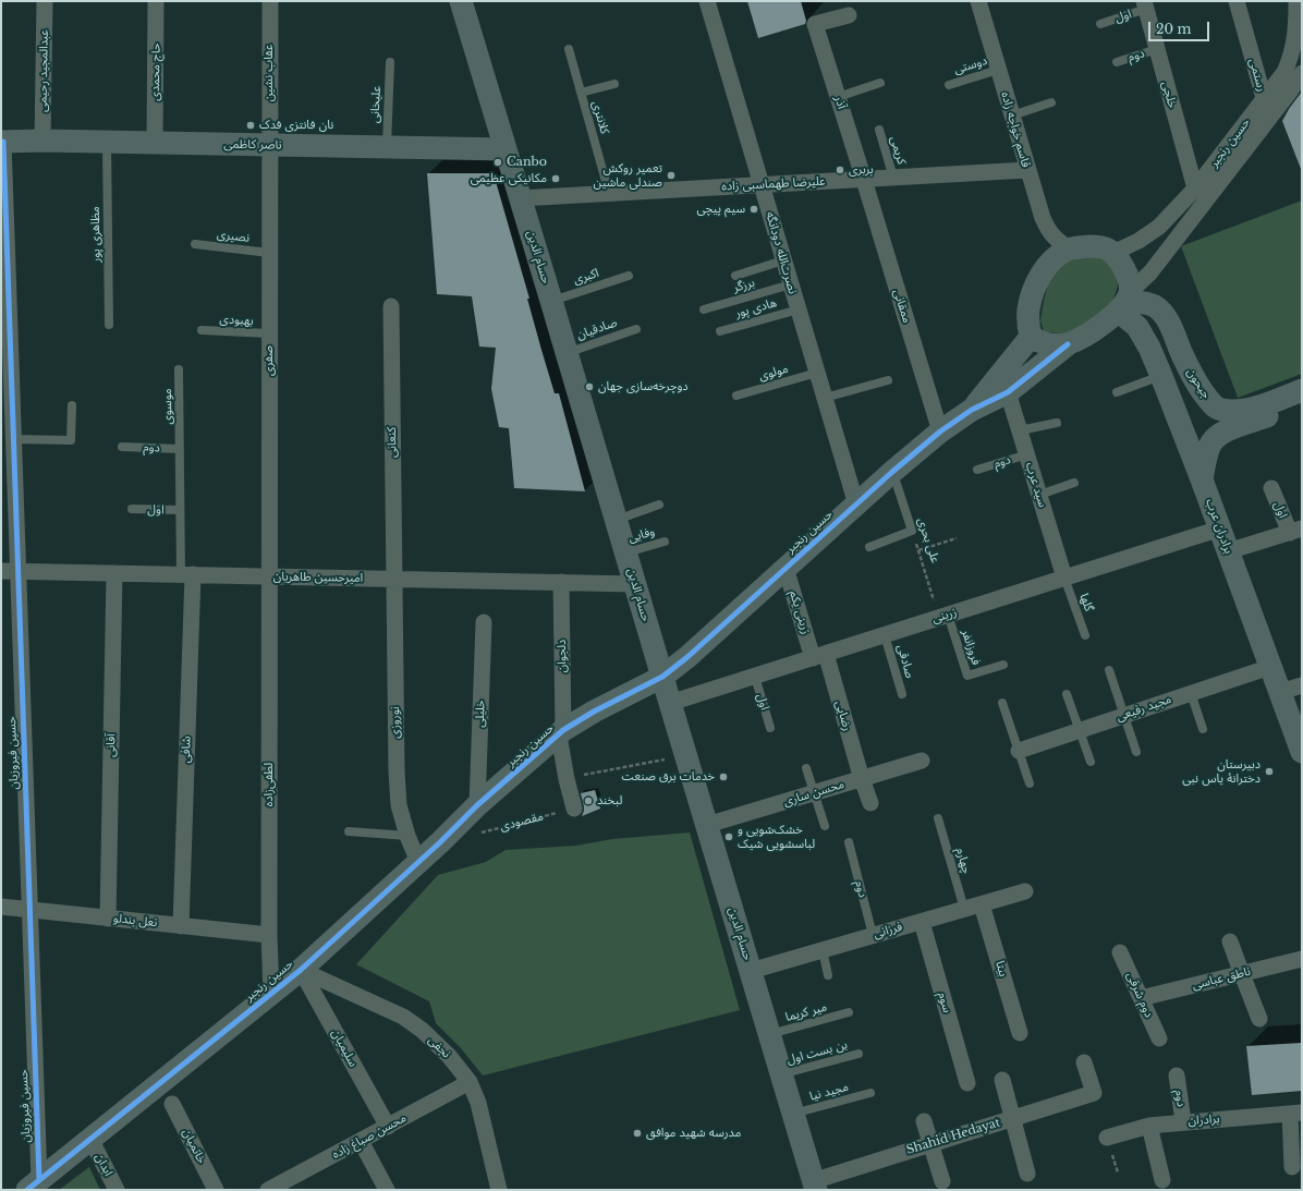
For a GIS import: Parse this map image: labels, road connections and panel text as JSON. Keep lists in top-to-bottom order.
{
  "streets": {
    "street": [
      "اول",
      "دوم",
      "عبدالمجید رحیمی",
      "حاج محمدی",
      "عقاب نشین",
      "رستمی",
      "خلجی",
      "آذر",
      "قاسم خواجه زاده",
      "حسین رنجبر",
      "ناصر کاظمی",
      "علیرضا طهماسبی زاده",
      "نصرت‌الله دودانگه",
      "حسام الدین",
      "ممقانی",
      "صفری",
      "جیحون",
      "کنعانی",
      "سید عرب",
      "برادران عرب",
      "امیرحسین طاهریان",
      "زرینی یکم",
      "زرینی",
      "دلجوان",
      "مجید رفیعی",
      "خلیلی",
      "رضایی",
      "نوروزی",
      "آقانی",
      "شافی",
      "حسین فیروزیان",
      "لطفی‌زاده",
      "محسن ساری",
      "نعل بندلو",
      "فرزانی",
      "بیتا",
      "ناطق عباسی",
      "دوم شرقی",
      "سوم",
      "نجفی",
      "سلیمیان",
      "برادران",
      "محسن صباغ زاده",
      "Shahid Hedayat",
      "خاتمیان",
      "ابدان"
    ],
    "lane": [
      "دوستی",
      "علیخانی",
      "کلانتری",
      "کریمی",
      "مظاهری پور",
      "نصیری",
      "اکبری",
      "برزگر",
      "هادی پور",
      "بهبودی",
      "صادقیان",
      "مولوی",
      "موسوی",
      "وفایی",
      "علی بحری",
      "گلها",
      "فروزانفر",
      "صادقی",
      "چهارم",
      "میر کریما",
      "بن بست اول",
      "مجید نیا"
    ],
    "path": ["مقصودی"]
  },
  "crossings": [
    ["اول", "خلجی"],
    ["اول", "موسوی"],
    ["اول", "زرینی"],
    ["دوم", "خلجی"],
    ["دوم", "موسوی"],
    ["دوم", "سید عرب"],
    ["دوم", "فرزانی"],
    ["دوم", "برادران"],
    ["دوستی", "قاسم خواجه زاده"],
    ["عبدالمجید رحیمی", "ناصر کاظمی"],
    ["حاج محمدی", "ناصر کاظمی"],
    ["عقاب نشین", "ناصر کاظمی"],
    ["عقاب نشین", "صفری"],
    ["رستمی", "حسین رنجبر"],
    ["خلجی", "حسین رنجبر"],
    ["آذر", "علیرضا طهماسبی زاده"],
    ["آذر", "ممقانی"],
    ["علیخانی", "ناصر کاظمی"],
    ["کلانتری", "علیرضا طهماسبی زاده"],
    ["قاسم خواجه زاده", "حسین رنجبر"],
    ["قاسم خواجه زاده", "علیرضا طهماسبی زاده"],
    ["قاسم خواجه زاده", "جیحون"],
    ["قاسم خواجه زاده", "برادران عرب"],
    ["حسین رنجبر", "نصرت‌الله دودانگه"],
    ["حسین رنجبر", "حسام الدین"],
    ["حسین رنجبر", "ممقانی"],
    ["حسین رنجبر", "جیحون"],
    ["حسین رنجبر", "سید عرب"],
    ["حسین رنجبر", "برادران عرب"],
    ["حسین رنجبر", "علی بحری"],
    ["حسین رنجبر", "زرینی یکم"],
    ["حسین رنجبر", "دلجوان"],
    ["حسین رنجبر", "خلیلی"],
    ["حسین رنجبر", "نوروزی"],
    ["حسین رنجبر", "حسین فیروزیان"],
    ["حسین رنجبر", "لطفی‌زاده"],
    ["حسین رنجبر", "نجفی"],
    ["حسین رنجبر", "سلیمیان"],
    ["حسین رنجبر", "ابدان"],
    ["ناصر کاظمی", "مظاهری پور"],
    ["ناصر کاظمی", "حسام الدین"],
    ["ناصر کاظمی", "صفری"],
    ["ناصر کاظمی", "حسین فیروزیان"],
    ["کریمی", "علیرضا طهماسبی زاده"],
    ["علیرضا طهماسبی زاده", "نصرت‌الله دودانگه"],
    ["علیرضا طهماسبی زاده", "حسام الدین"],
    ["علیرضا طهماسبی زاده", "ممقانی"],
    ["نصیری", "صفری"],
    ["نصرت‌الله دودانگه", "برزگر"],
    ["نصرت‌الله دودانگه", "هادی پور"],
    ["نصرت‌الله دودانگه", "مولوی"],
    ["حسام الدین", "اکبری"],
    ["حسام الدین", "صادقیان"],
    ["حسام الدین", "وفایی"],
    ["حسام الدین", "امیرحسین طاهریان"],
    ["حسام الدین", "زرینی"],
    ["حسام الدین", "محسن ساری"],
    ["حسام الدین", "فرزانی"],
    ["حسام الدین", "میر کریما"],
    ["حسام الدین", "بن بست اول"],
    ["حسام الدین", "مجید نیا"],
    ["حسام الدین", "Shahid Hedayat"],
    ["بهبودی", "صفری"],
    ["صفری", "امیرحسین طاهریان"],
    ["صفری", "لطفی‌زاده"],
    ["جیحون", "برادران عرب"],
    ["موسوی", "امیرحسین طاهریان"],
    ["موسوی", "شافی"],
    ["کنعانی", "امیرحسین طاهریان"],
    ["کنعانی", "نوروزی"],
    ["سید عرب", "گلها"],
    ["سید عرب", "زرینی"],
    ["برادران عرب", "زرینی"],
    ["برادران عرب", "مجید رفیعی"],
    ["علی بحری", "زرینی"],
    ["علی بحری", "فروزانفر"],
    ["امیرحسین طاهریان", "دلجوان"],
    ["امیرحسین طاهریان", "نوروزی"],
    ["امیرحسین طاهریان", "آقانی"],
    ["امیرحسین طاهریان", "شافی"],
    ["امیرحسین طاهریان", "حسین فیروزیان"],
    ["امیرحسین طاهریان", "لطفی‌زاده"],
    ["گلها", "زرینی"],
    ["زرینی یکم", "زرینی"],
    ["زرینی یکم", "رضایی"],
    ["زرینی", "فروزانفر"],
    ["زرینی", "صادقی"],
    ["زرینی", "رضایی"],
    ["رضایی", "محسن ساری"],
    ["آقانی", "نعل بندلو"],
    ["شافی", "نعل بندلو"],
    ["حسین فیروزیان", "نعل بندلو"],
    ["لطفی‌زاده", "نعل بندلو"],
    ["چهارم", "فرزانی"],
    ["فرزانی", "بیتا"],
    ["فرزانی", "سوم"],
    ["ناطق عباسی", "دوم شرقی"],
    ["نجفی", "سلیمیان"],
    ["نجفی", "محسن صباغ زاده"],
    ["سلیمیان", "محسن صباغ زاده"]
  ],
  "places": [
    "نان فانتزی فدک",
    "Canbo",
    "بربری",
    "تعمیر روکش صندلی ماشین",
    "مکانیکی عظیمی",
    "سیم پیچی",
    "دوچرخه‌سازی جهان",
    "دبیرستان دخترانهٔ یاس نبی",
    "خدمات برق صنعت",
    "لبخند",
    "خشک‌شویی و لباسشویی شیک",
    "مدرسه شهید موافق"
  ],
  "scale_bar": "20 m"
}
